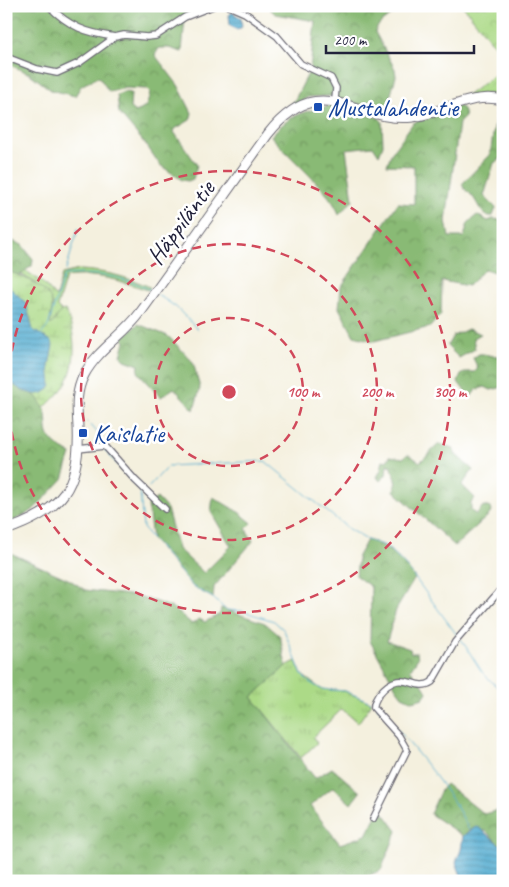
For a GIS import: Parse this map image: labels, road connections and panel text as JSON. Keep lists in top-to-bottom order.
{
  "streets": {
    "street": ["Häppiläntie"]
  },
  "places": {
    "transit": ["Mustalahdentie", "Kaislatie"]
  },
  "scale_bar": "200 m",
  "rings": ["100 m", "200 m", "300 m"]
}
